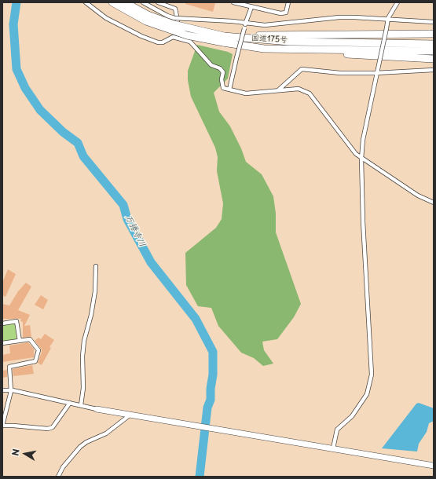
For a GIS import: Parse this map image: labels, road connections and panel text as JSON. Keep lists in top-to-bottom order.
{
  "streets": {
    "highway": ["国道175号"]
  },
  "water": ["万勝寺川"],
  "north": "left"
}
